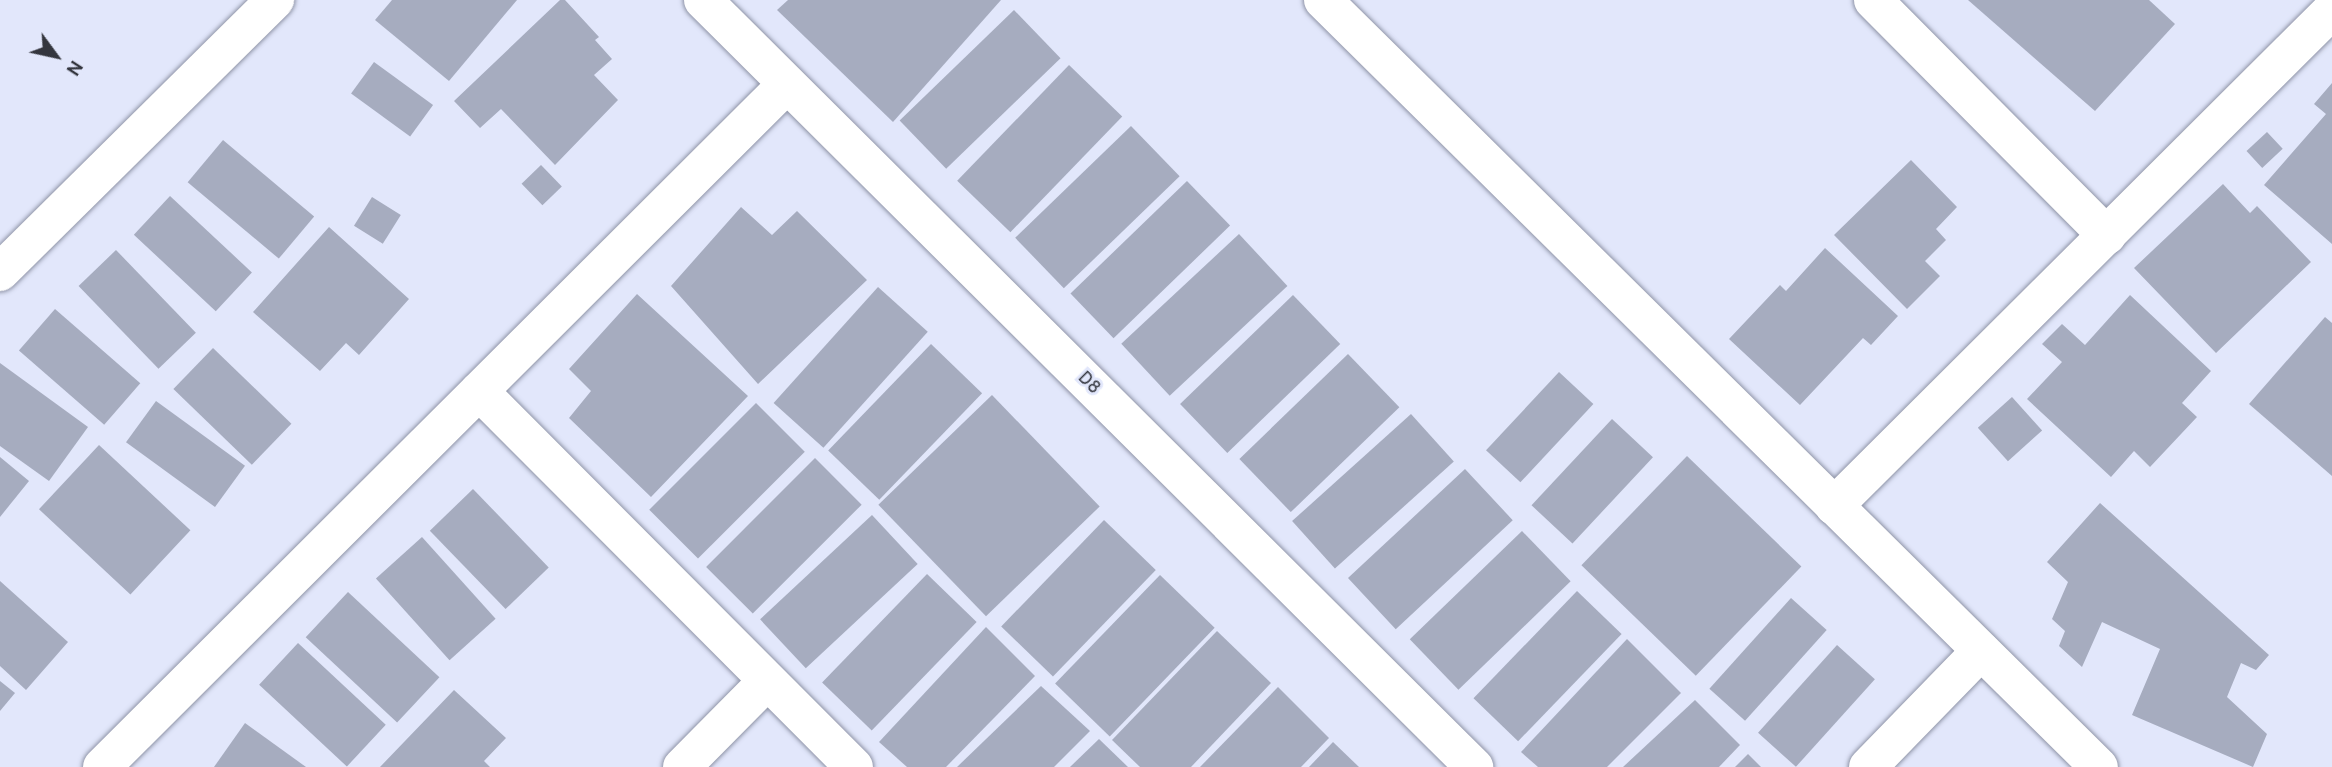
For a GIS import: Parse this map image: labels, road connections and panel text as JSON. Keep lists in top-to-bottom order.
{
  "streets": {
    "street": ["D8"]
  },
  "north": "bottom right"
}
